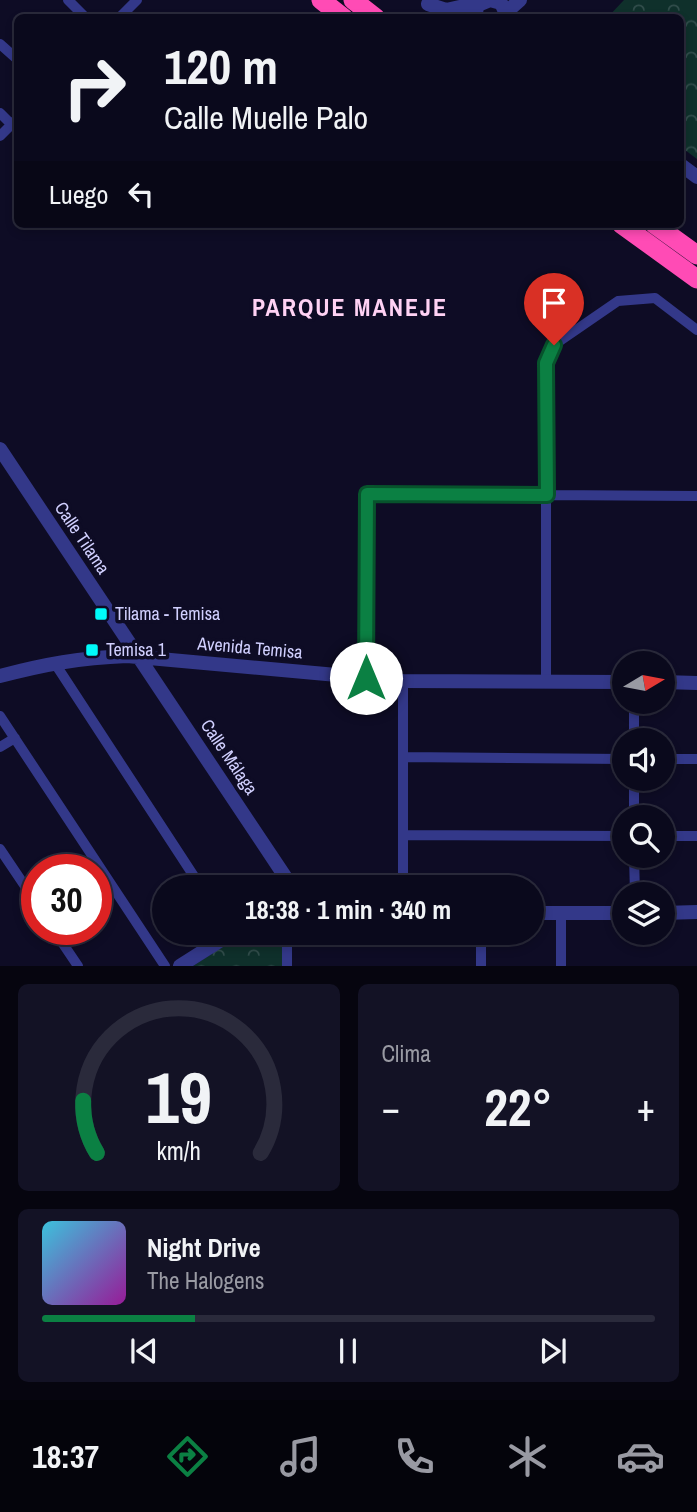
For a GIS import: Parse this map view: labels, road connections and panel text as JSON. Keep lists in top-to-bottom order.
{
  "streets": {
    "street": ["Calle Tilama", "Avenida Temisa", "Calle Málaga"]
  },
  "crossings": [
    ["Calle Tilama", "Avenida Temisa"],
    ["Calle Tilama", "Calle Málaga"],
    ["Avenida Temisa", "Calle Málaga"]
  ],
  "districts": ["PARQUE MANEJE"],
  "places": {
    "transit": ["Tilama - Temisa", "Temisa 1"]
  },
  "north": "right",
  "page": {
    "turn": ["120 m", "Calle Muelle Palo"],
    "then": "Luego",
    "limit": "30",
    "trip": "18:38 · 1 min · 340 m",
    "tile": "Clima",
    "heat": ["−", "22°", "+"],
    "song": ["Night Drive", "The Halogens"],
    "tabs": "18:37",
    "gauge": ["19", "km/h"]
  }
}
